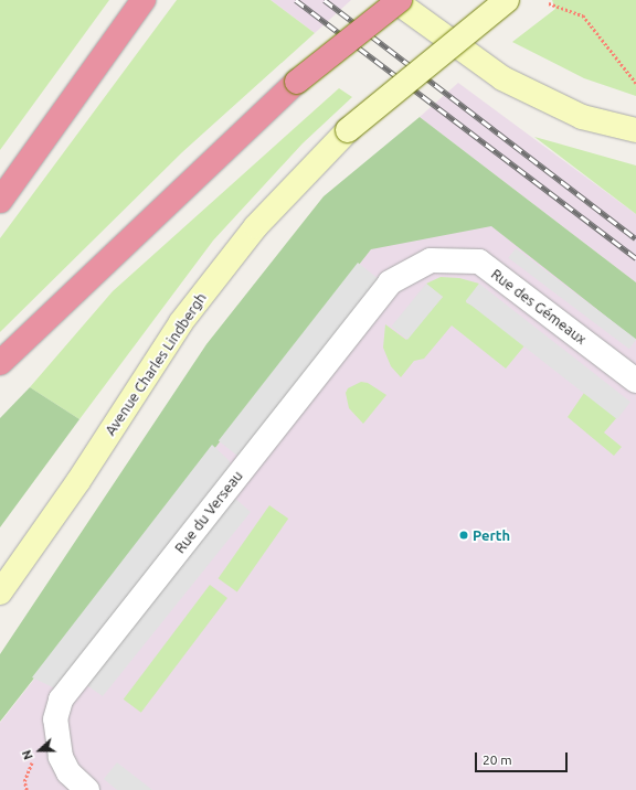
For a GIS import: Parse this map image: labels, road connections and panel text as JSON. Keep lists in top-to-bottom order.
{
  "streets": {
    "main road": ["Avenue Charles Lindbergh"],
    "street": ["Rue des Gémeaux", "Rue du Verseau"]
  },
  "crossings": [
    ["Rue des Gémeaux", "Rue du Verseau"]
  ],
  "places": ["Perth"],
  "scale_bar": "20 m",
  "north": "left"
}
